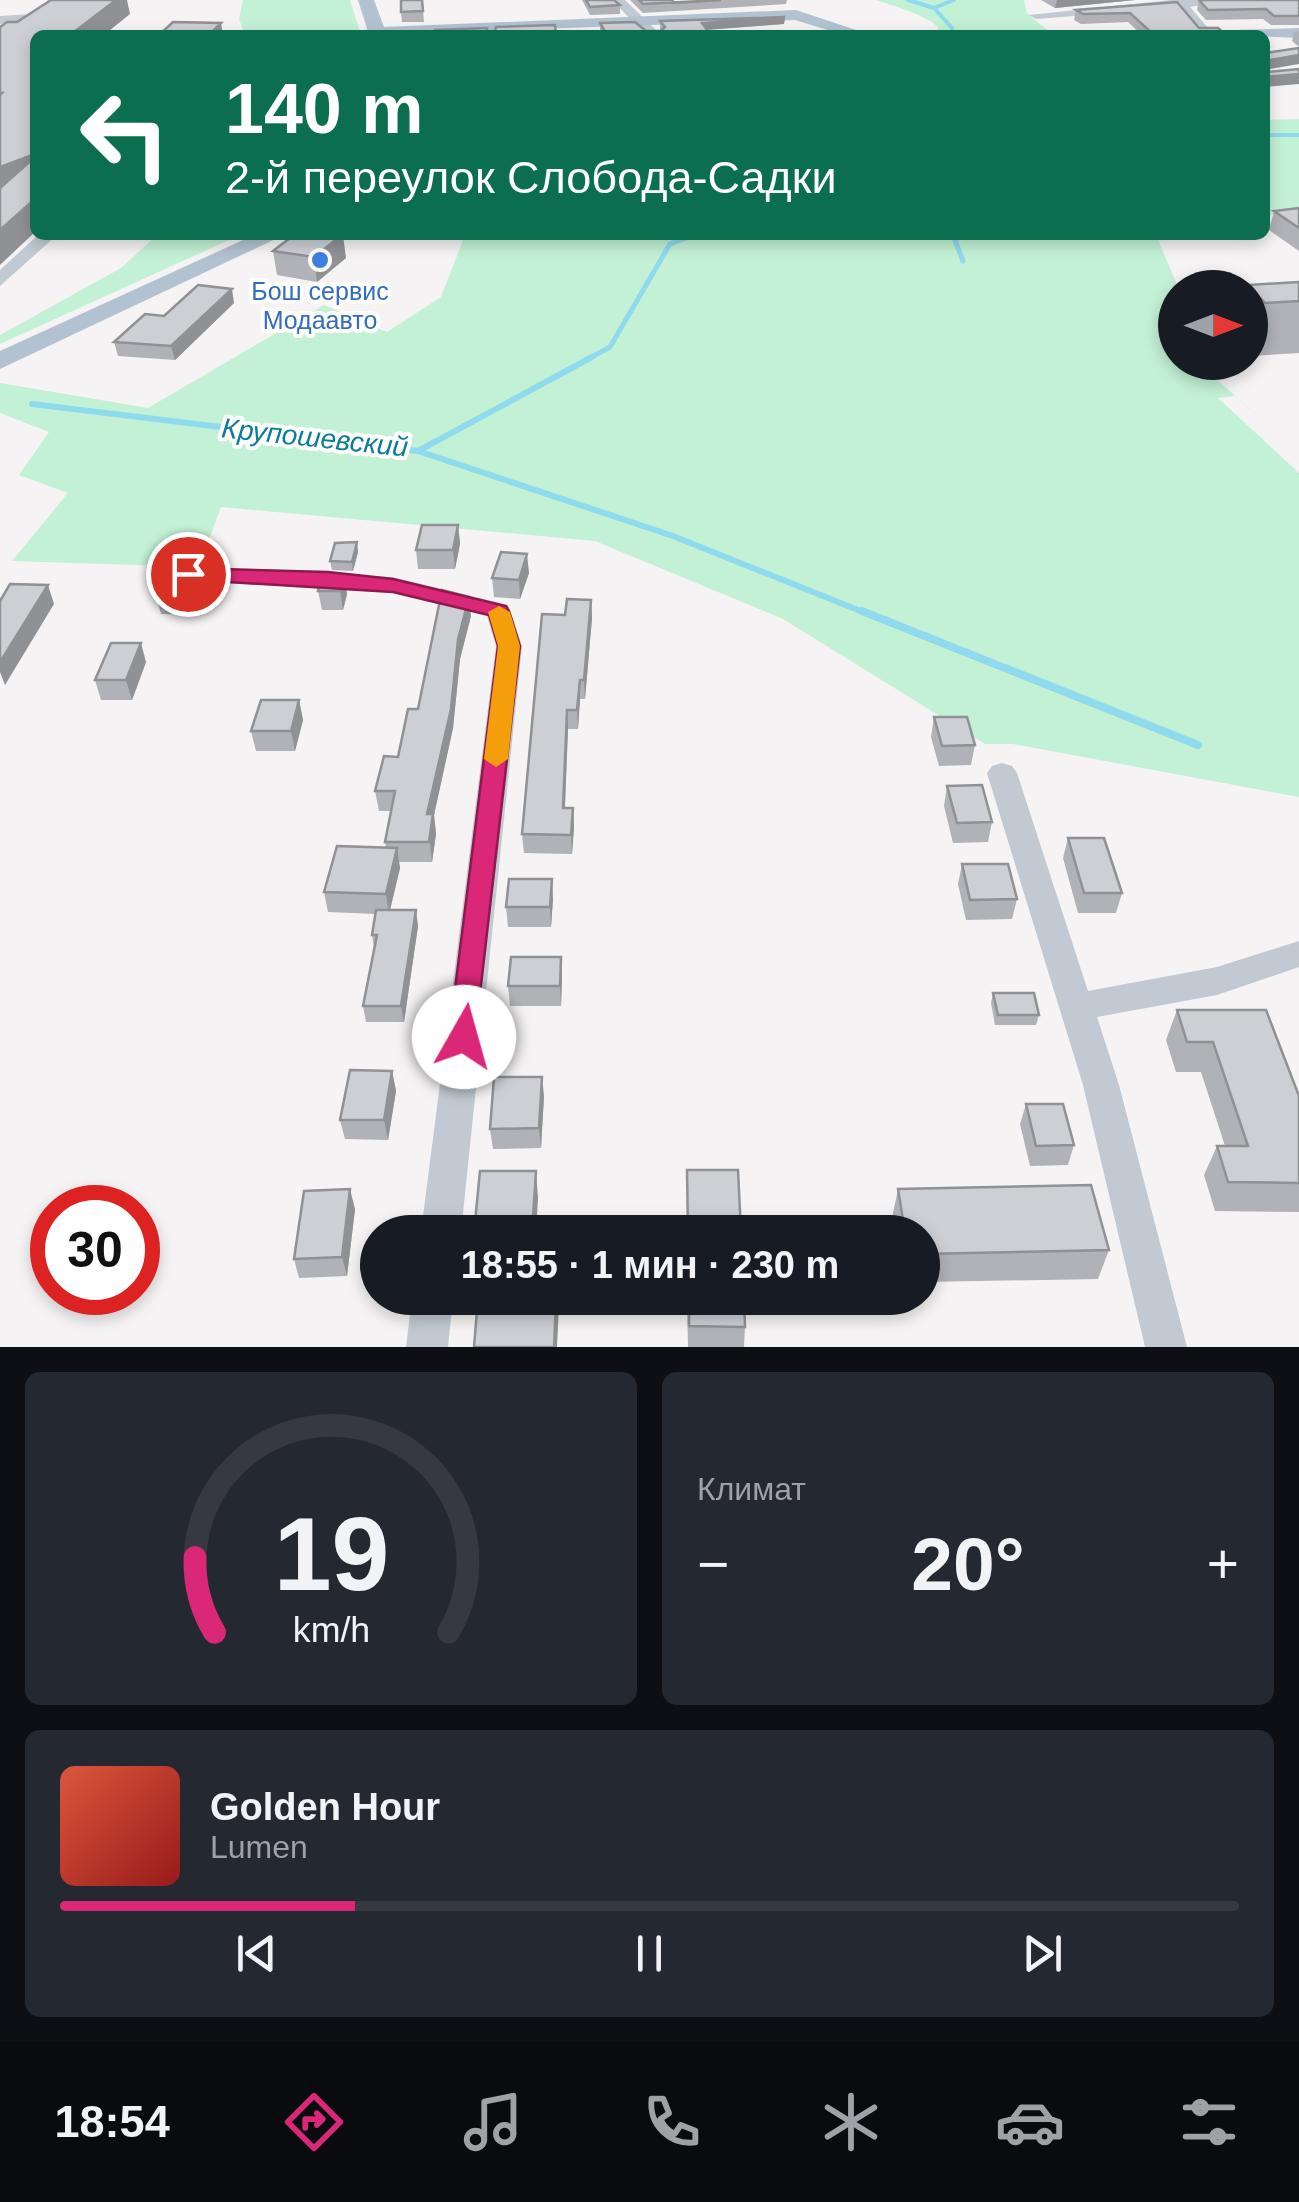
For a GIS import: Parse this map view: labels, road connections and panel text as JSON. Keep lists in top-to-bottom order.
{
  "water": ["Крупошевский"],
  "places": ["Бош сервис Модаавто"],
  "north": "right",
  "page": {
    "turn": ["140 m", "2-й переулок Слобода-Садки"],
    "limit": "30",
    "trip": "18:55 · 1 мин · 230 m",
    "tile": "Климат",
    "heat": ["−", "20°", "+"],
    "song": ["Golden Hour", "Lumen"],
    "tabs": "18:54",
    "gauge": ["19", "km/h"]
  }
}
